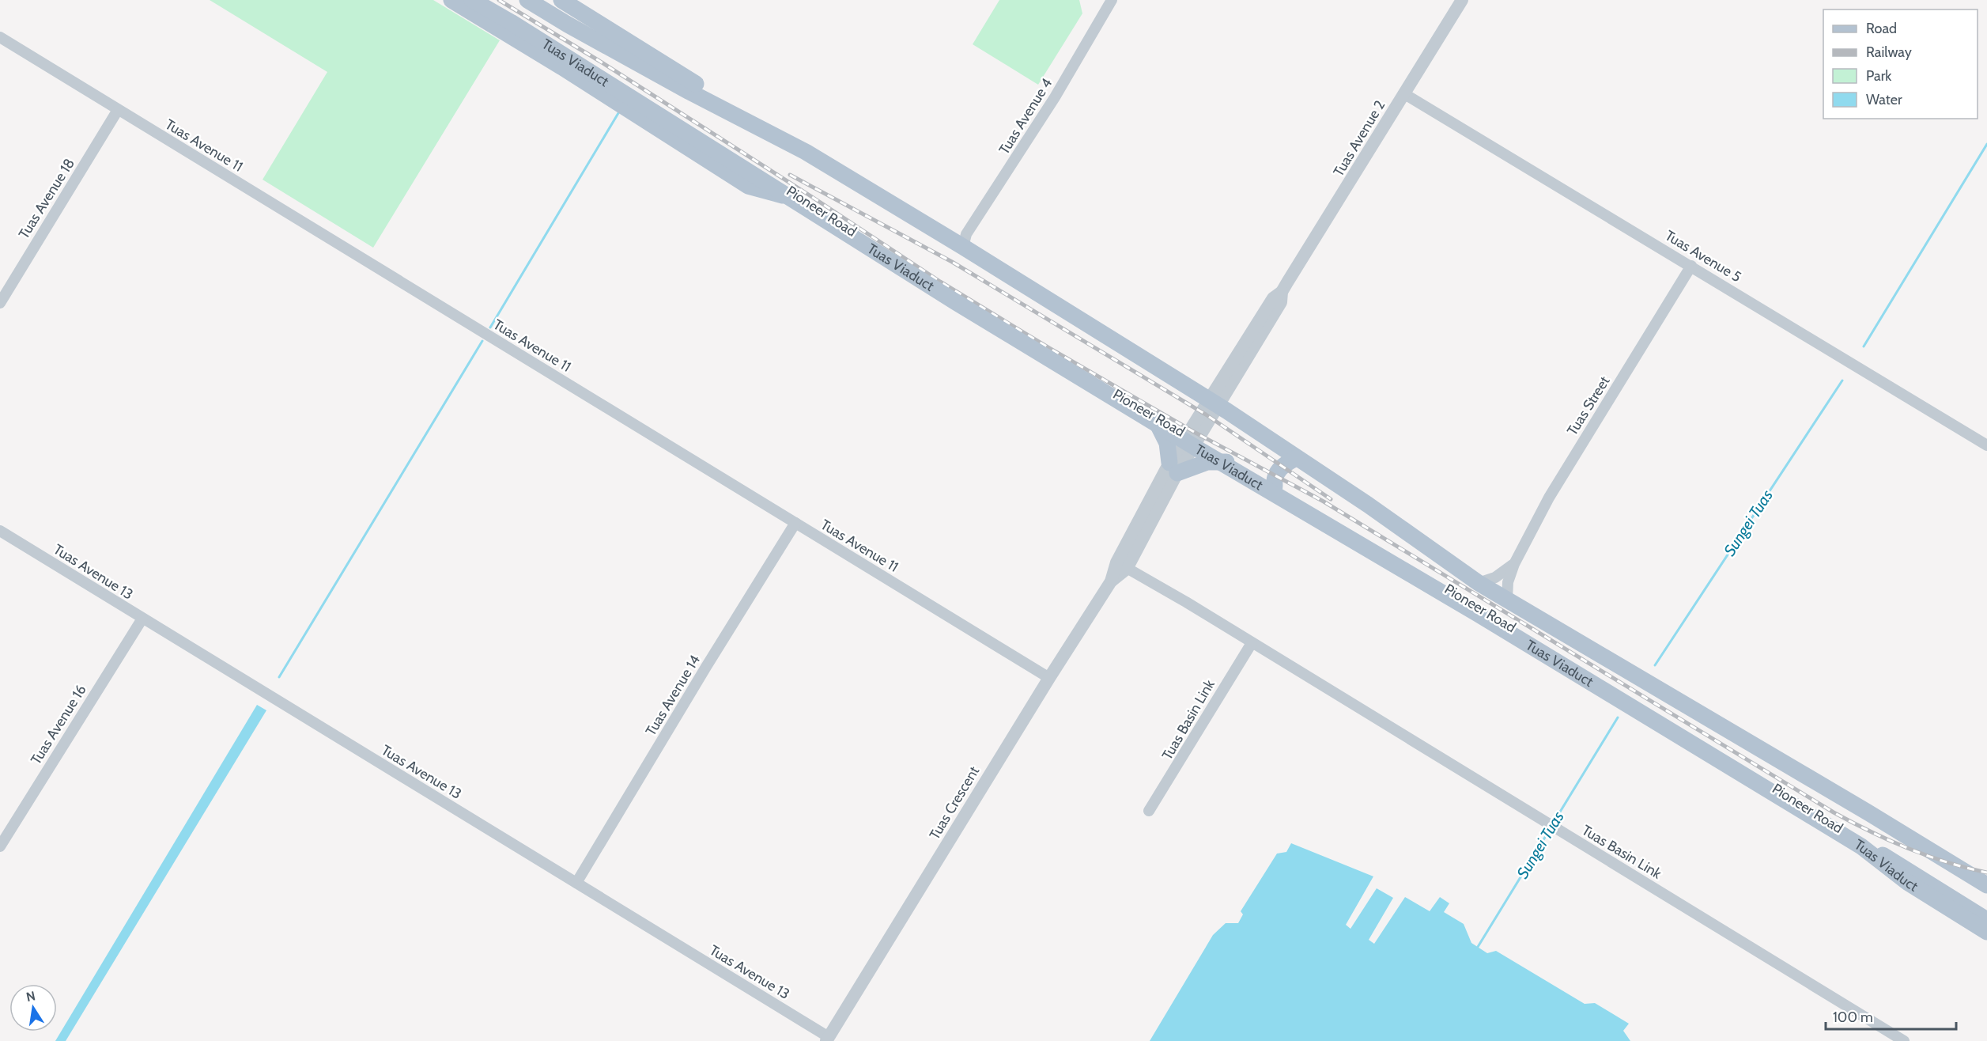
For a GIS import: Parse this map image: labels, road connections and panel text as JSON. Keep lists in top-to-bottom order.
{
  "streets": {
    "main road": ["Tuas Viaduct", "Pioneer Road"],
    "street": [
      "Tuas Avenue 4",
      "Tuas Avenue 2",
      "Tuas Avenue 11",
      "Tuas Avenue 18",
      "Tuas Avenue 5",
      "Tuas Street",
      "Tuas Avenue 13",
      "Tuas Avenue 14",
      "Tuas Basin Link",
      "Tuas Avenue 16",
      "Tuas Crescent"
    ]
  },
  "crossings": [
    ["Tuas Viaduct", "Pioneer Road"],
    ["Tuas Avenue 4", "Pioneer Road"],
    ["Tuas Avenue 2", "Pioneer Road"],
    ["Tuas Avenue 2", "Tuas Avenue 5"],
    ["Tuas Avenue 2", "Tuas Crescent"],
    ["Tuas Avenue 11", "Tuas Avenue 18"],
    ["Tuas Avenue 11", "Tuas Avenue 14"],
    ["Tuas Avenue 11", "Tuas Crescent"],
    ["Pioneer Road", "Tuas Street"],
    ["Pioneer Road", "Tuas Crescent"],
    ["Tuas Avenue 5", "Tuas Street"],
    ["Tuas Avenue 13", "Tuas Avenue 14"],
    ["Tuas Avenue 13", "Tuas Avenue 16"],
    ["Tuas Avenue 13", "Tuas Crescent"],
    ["Tuas Basin Link", "Tuas Crescent"]
  ],
  "water": ["Sungei Tuas"],
  "legend": [
    "Road",
    "Railway",
    "Park",
    "Water"
  ],
  "scale_bar": "100 m",
  "north": "top"
}
